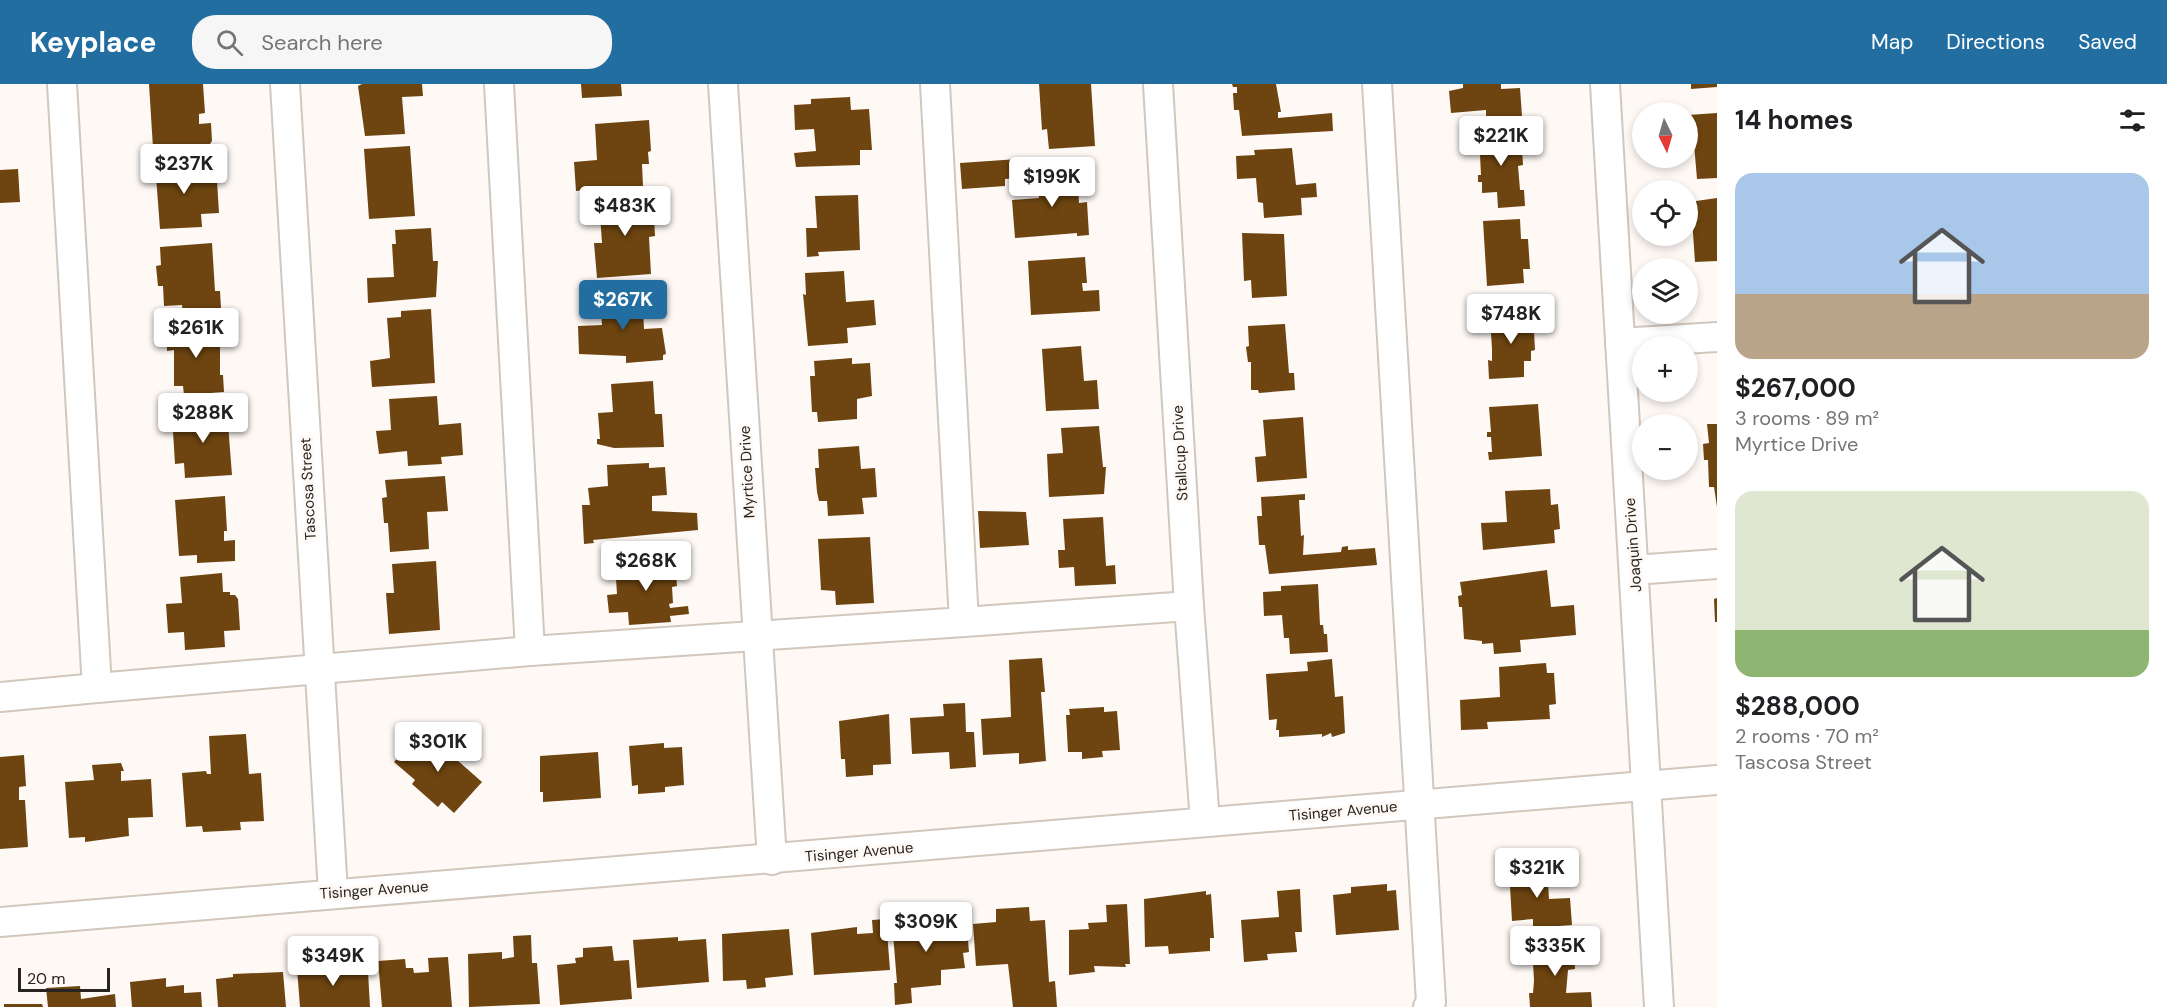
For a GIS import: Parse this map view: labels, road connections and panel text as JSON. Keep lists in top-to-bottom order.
{
  "streets": {
    "street": [
      "Stallcup Drive",
      "Myrtice Drive",
      "Tascosa Street",
      "Joaquin Drive",
      "Tisinger Avenue"
    ]
  },
  "crossings": [
    ["Stallcup Drive", "Tisinger Avenue"],
    ["Myrtice Drive", "Tisinger Avenue"],
    ["Tascosa Street", "Tisinger Avenue"],
    ["Joaquin Drive", "Tisinger Avenue"]
  ],
  "scale_bar": "20 m",
  "north": "bottom",
  "page": {
    "header": "Keyplace",
    "search": "Search here",
    "nav": ["Map", "Directions", "Saved"],
    "heading": "14 homes",
    "map_buttons": ["+", "−"],
    "price": [
      "$221K",
      "$237K",
      "$199K",
      "$483K",
      "$267K",
      "$748K",
      "$261K",
      "$288K",
      "$268K",
      "$301K",
      "$321K",
      "$309K",
      "$335K",
      "$349K"
    ],
    "list": [
      {
        "name": "$267,000",
        "note": "3 rooms · 89 m² · Myrtice Drive"
      },
      {
        "name": "$288,000",
        "note": "2 rooms · 70 m² · Tascosa Street"
      }
    ],
    "scale": "20 m"
  }
}
